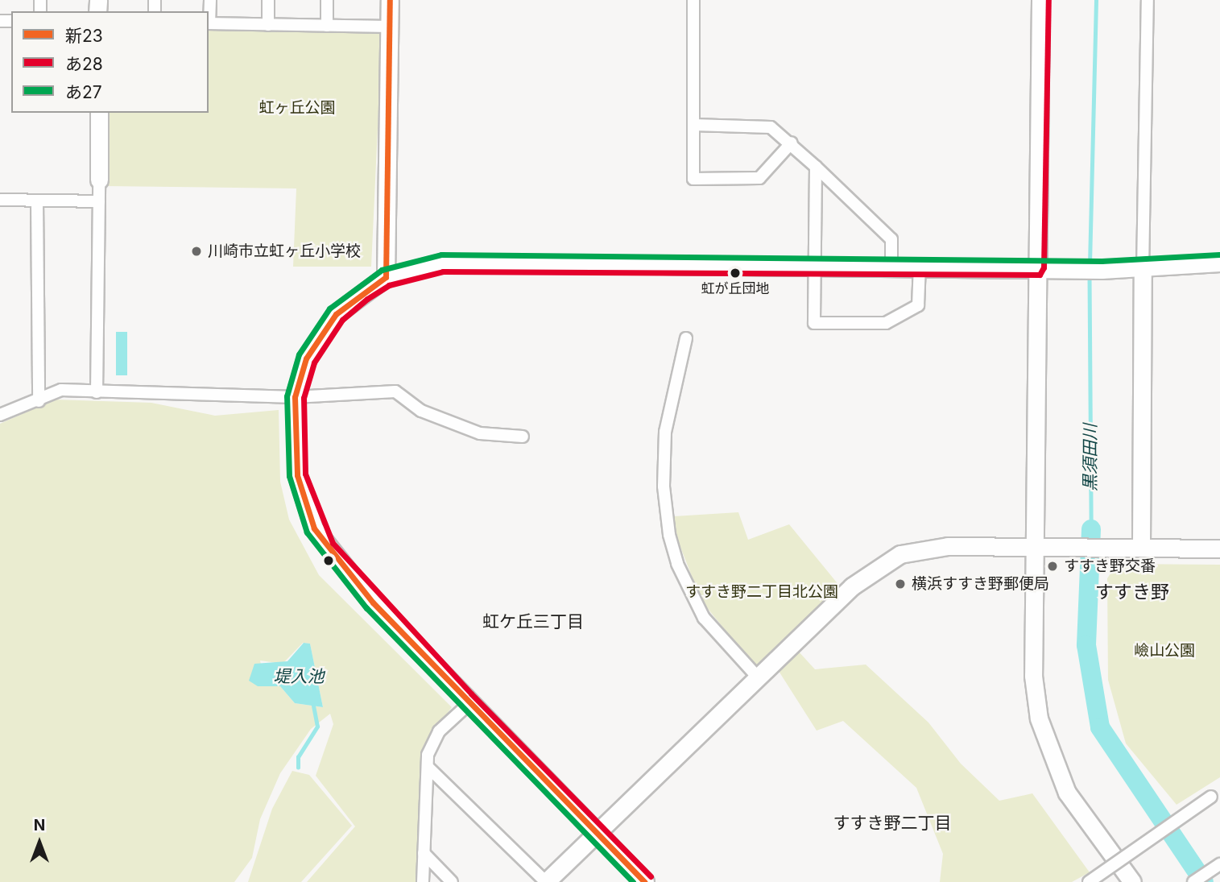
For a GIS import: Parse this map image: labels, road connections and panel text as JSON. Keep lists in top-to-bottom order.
{
  "districts": ["すすき野", "虹ケ丘三丁目", "すすき野二丁目"],
  "water": ["黒須田川", "堤入池"],
  "parks": ["虹ヶ丘公園", "すすき野二丁目北公園", "嶮山公園"],
  "places": [
    "川崎市立虹ヶ丘小学校",
    "虹が丘団地",
    "すすき野交番",
    "横浜すすき野郵便局"
  ],
  "lines": ["transit line 新23", "transit line あ28", "transit line あ27"],
  "legend": ["新23", "あ28", "あ27"],
  "north": "top"
}
